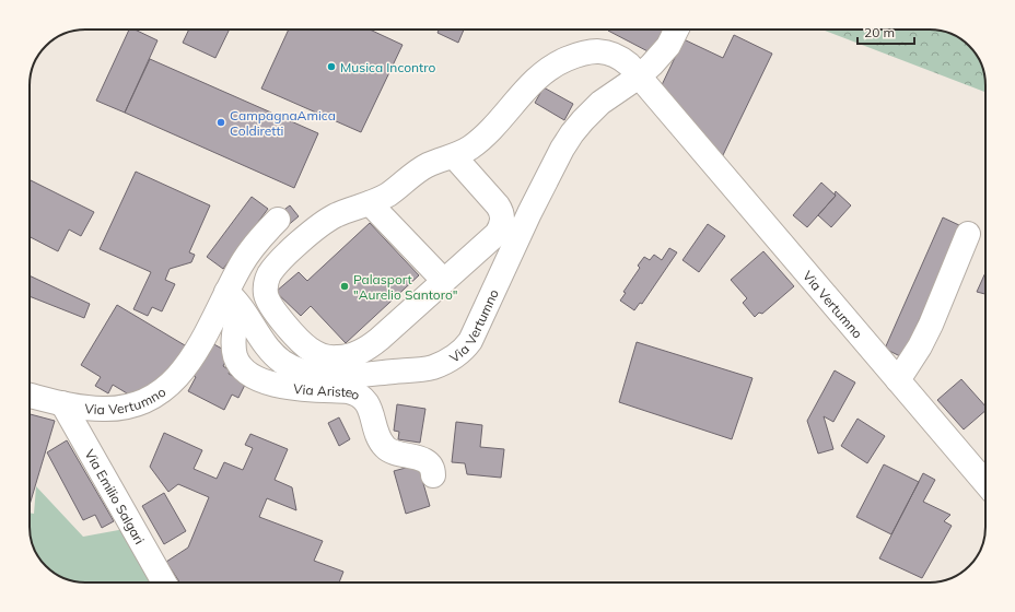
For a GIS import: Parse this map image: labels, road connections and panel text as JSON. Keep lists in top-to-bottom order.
{
  "streets": {
    "street": ["Via Vertumno", "Via Aristeo", "Via Emilio Salgari"]
  },
  "crossings": [
    ["Via Vertumno", "Via Aristeo"],
    ["Via Vertumno", "Via Emilio Salgari"]
  ],
  "places": ["Musica Incontro", "CampagnaAmica Coldiretti", "Palasport \"Aurelio Santoro\""],
  "scale_bar": "20 m"
}
